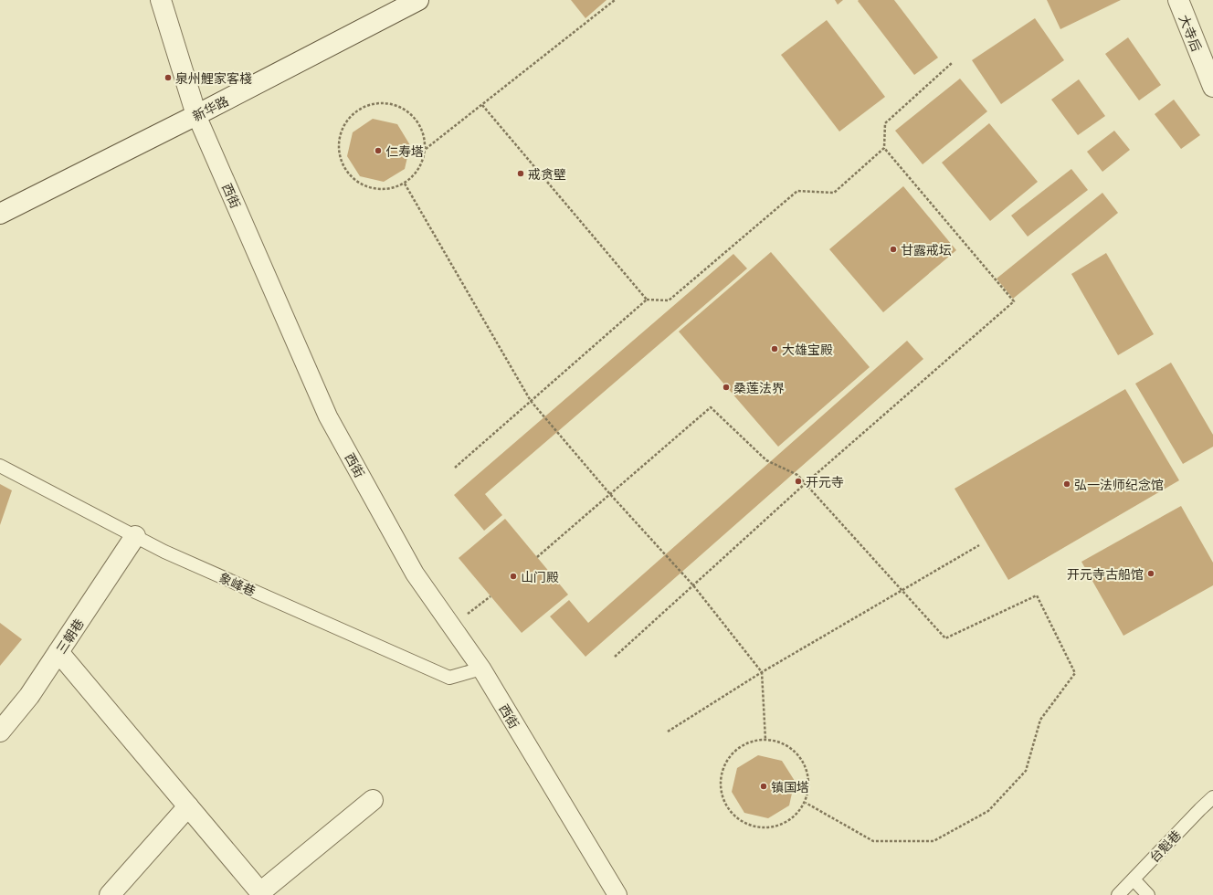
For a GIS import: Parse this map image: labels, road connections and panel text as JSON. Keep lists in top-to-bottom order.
{
  "streets": {
    "street": [
      "大寺后",
      "新华路",
      "西街",
      "三朝巷"
    ],
    "lane": ["象峰巷", "台魁巷"]
  },
  "crossings": [
    ["新华路", "西街"],
    ["西街", "象峰巷"],
    ["象峰巷", "三朝巷"]
  ],
  "places": [
    "泉州鯉家客棧",
    "仁寿塔",
    "戒贪壁",
    "甘露戒坛",
    "大雄宝殿",
    "桑莲法界",
    "开元寺",
    "弘一法师纪念馆",
    "开元寺古船馆",
    "山门殿",
    "镇国塔"
  ]
}
